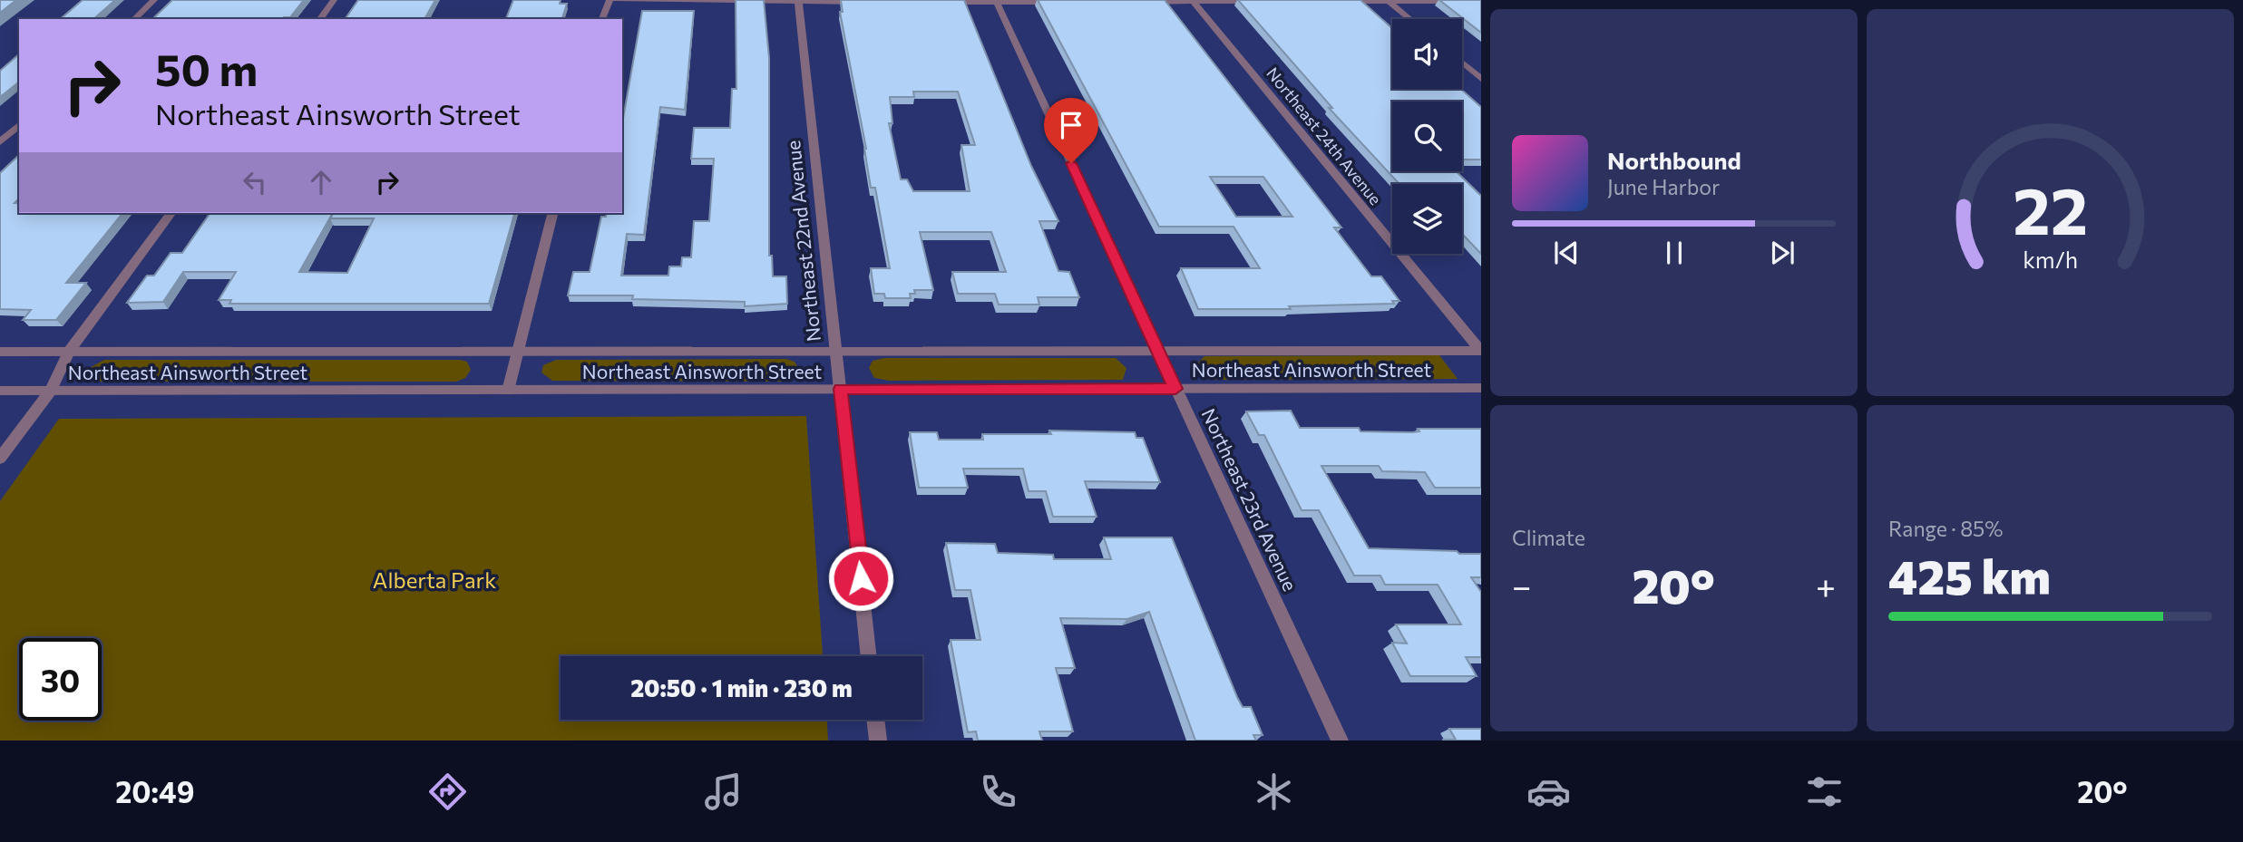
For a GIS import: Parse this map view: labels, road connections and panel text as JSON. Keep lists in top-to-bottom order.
{
  "streets": {
    "street": [
      "Northeast 24th Avenue",
      "Northeast 22nd Avenue",
      "Northeast Ainsworth Street",
      "Northeast 23rd Avenue"
    ]
  },
  "crossings": [
    ["Northeast 24th Avenue", "Northeast Ainsworth Street"],
    ["Northeast 22nd Avenue", "Northeast Ainsworth Street"],
    ["Northeast Ainsworth Street", "Northeast 23rd Avenue"]
  ],
  "parks": ["Alberta Park"],
  "page": {
    "turn": ["50 m", "Northeast Ainsworth Street"],
    "song": ["Northbound", "June Harbor"],
    "tile": [
      "Climate",
      ["Range · 85%", "425 km"]
    ],
    "heat": ["−", "20°", "+"],
    "limit": "30",
    "trip": "20:50 · 1 min · 230 m",
    "tabs": ["20:49", "20°"],
    "gauge": ["22", "km/h"]
  }
}
